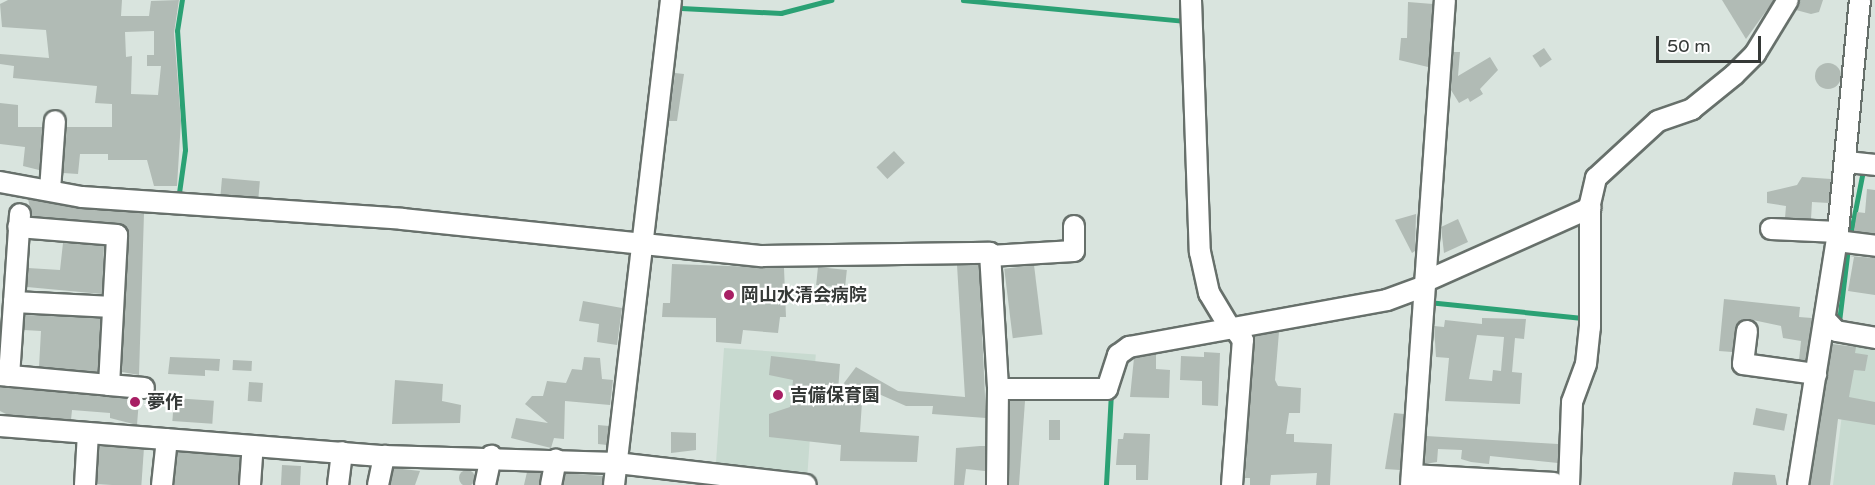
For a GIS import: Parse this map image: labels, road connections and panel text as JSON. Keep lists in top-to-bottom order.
{
  "places": ["岡山水清会病院", "吉備保育園", "夢作"],
  "scale_bar": "50 m"
}
